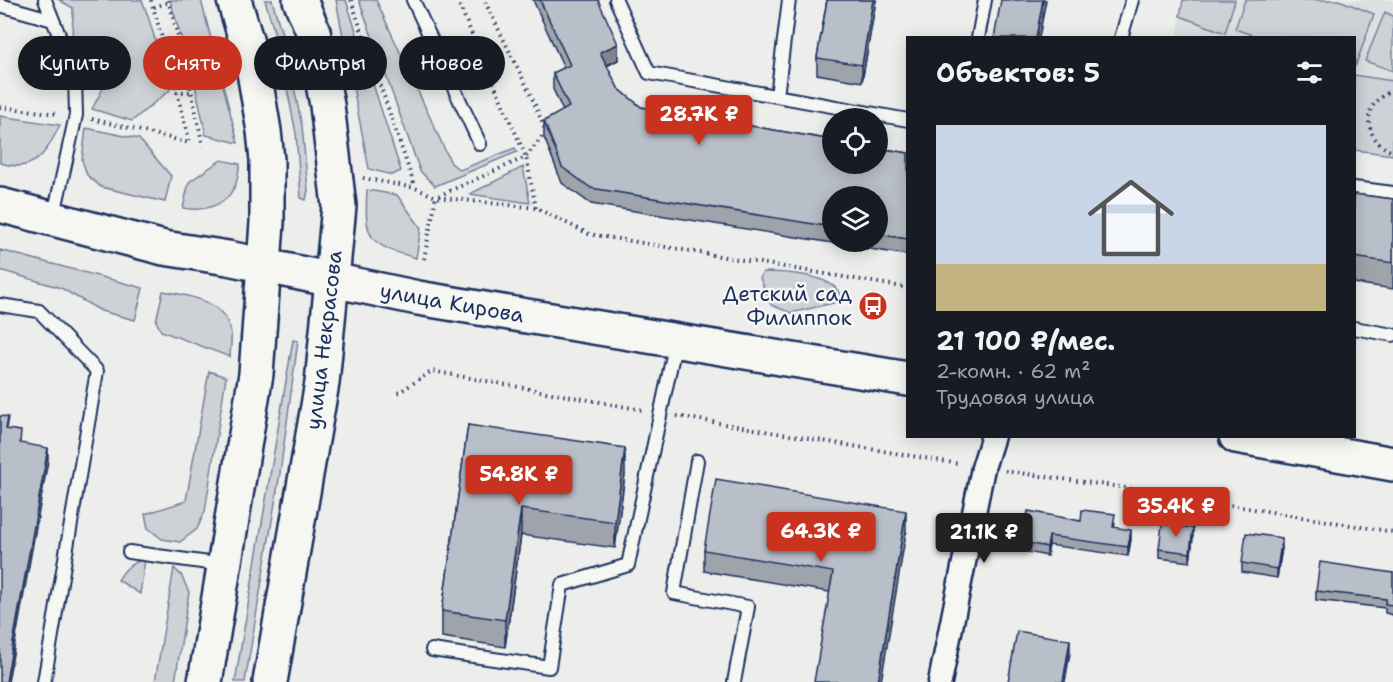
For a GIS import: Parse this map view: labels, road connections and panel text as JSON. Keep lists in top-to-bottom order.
{
  "streets": {
    "main road": ["улица Кирова", "улица Некрасова"]
  },
  "crossings": [
    ["улица Кирова", "улица Некрасова"]
  ],
  "places": {
    "bus stop": ["Детский сад Филиппок"]
  },
  "page": {
    "chip": [
      "Купить",
      "Снять",
      "Фильтры",
      "Новое"
    ],
    "heading": "Объектов: 5",
    "price": [
      "28.7K ₽",
      "54.8K ₽",
      "35.4K ₽",
      "64.3K ₽",
      "21.1K ₽"
    ],
    "list": [
      {
        "name": "21 100 ₽/мес.",
        "note": "2-комн. · 62 m² · Трудовая улица"
      }
    ]
  }
}
